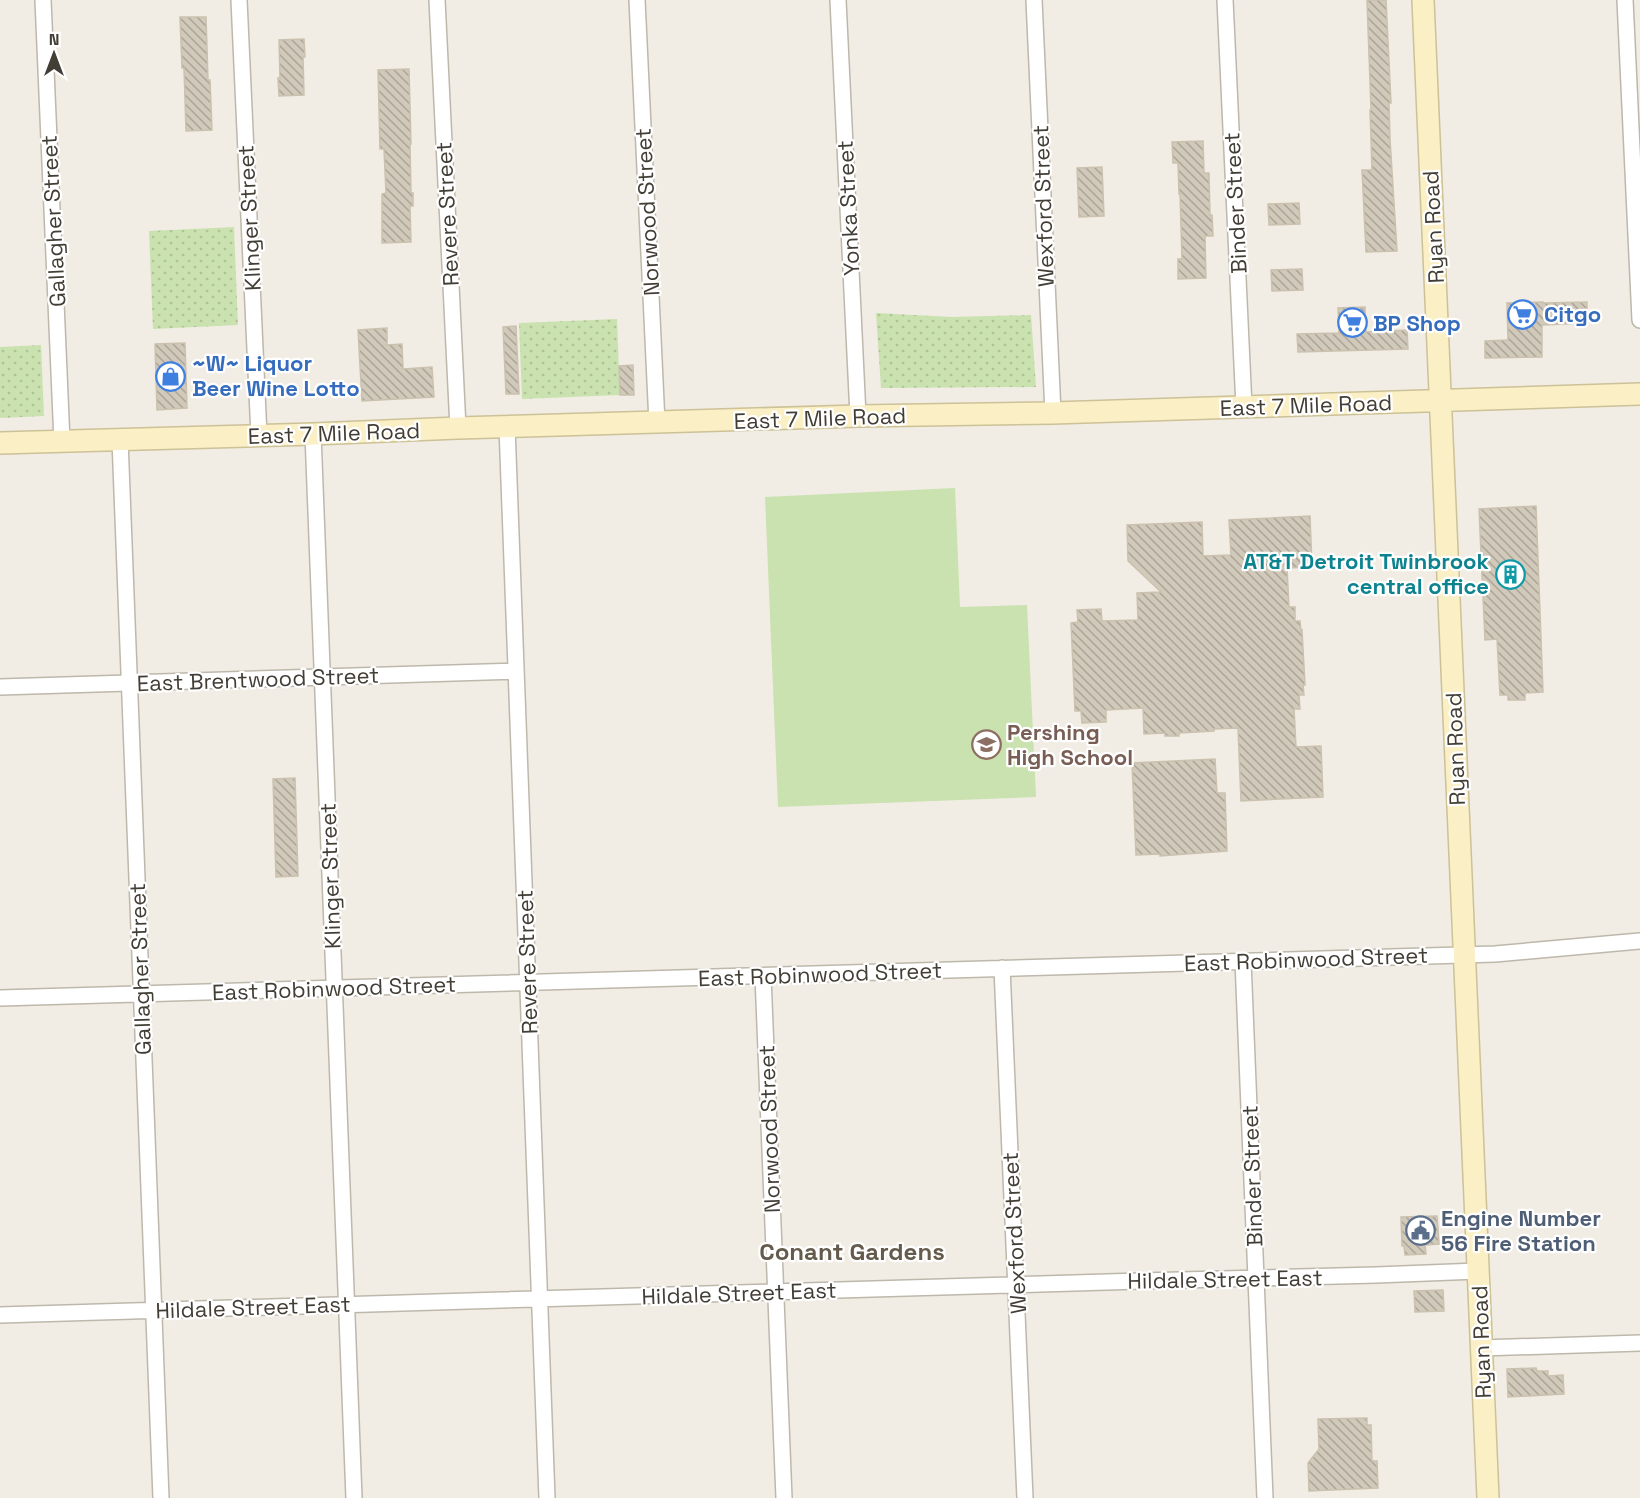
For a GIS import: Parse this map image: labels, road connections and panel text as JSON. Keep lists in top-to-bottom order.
{
  "streets": {
    "street": [
      "Binder Street",
      "Wexford Street",
      "Yonka Street",
      "Norwood Street",
      "Revere Street",
      "Klinger Street",
      "Gallagher Street",
      "Ryan Road",
      "East 7 Mile Road",
      "East Brentwood Street",
      "East Robinwood Street",
      "Hildale Street East"
    ]
  },
  "crossings": [
    ["Binder Street", "East 7 Mile Road"],
    ["Binder Street", "East Robinwood Street"],
    ["Binder Street", "Hildale Street East"],
    ["Wexford Street", "East 7 Mile Road"],
    ["Wexford Street", "East Robinwood Street"],
    ["Wexford Street", "Hildale Street East"],
    ["Yonka Street", "East 7 Mile Road"],
    ["Norwood Street", "East 7 Mile Road"],
    ["Norwood Street", "East Robinwood Street"],
    ["Norwood Street", "Hildale Street East"],
    ["Revere Street", "East 7 Mile Road"],
    ["Revere Street", "East Brentwood Street"],
    ["Revere Street", "East Robinwood Street"],
    ["Revere Street", "Hildale Street East"],
    ["Klinger Street", "East 7 Mile Road"],
    ["Klinger Street", "East Brentwood Street"],
    ["Klinger Street", "East Robinwood Street"],
    ["Klinger Street", "Hildale Street East"],
    ["Gallagher Street", "East 7 Mile Road"],
    ["Gallagher Street", "East Brentwood Street"],
    ["Gallagher Street", "East Robinwood Street"],
    ["Gallagher Street", "Hildale Street East"],
    ["Ryan Road", "East 7 Mile Road"],
    ["Ryan Road", "East Robinwood Street"],
    ["Ryan Road", "Hildale Street East"]
  ],
  "districts": ["Conant Gardens"],
  "places": {
    "supermarket": ["Citgo", "BP Shop"],
    "shop": ["~W~ Liquor Beer Wine Lotto"],
    "building": ["AT&T Detroit Twinbrook central office"],
    "school or university": ["Pershing High School"],
    "public building": ["Engine Number 56 Fire Station"]
  },
  "north": "top"
}
